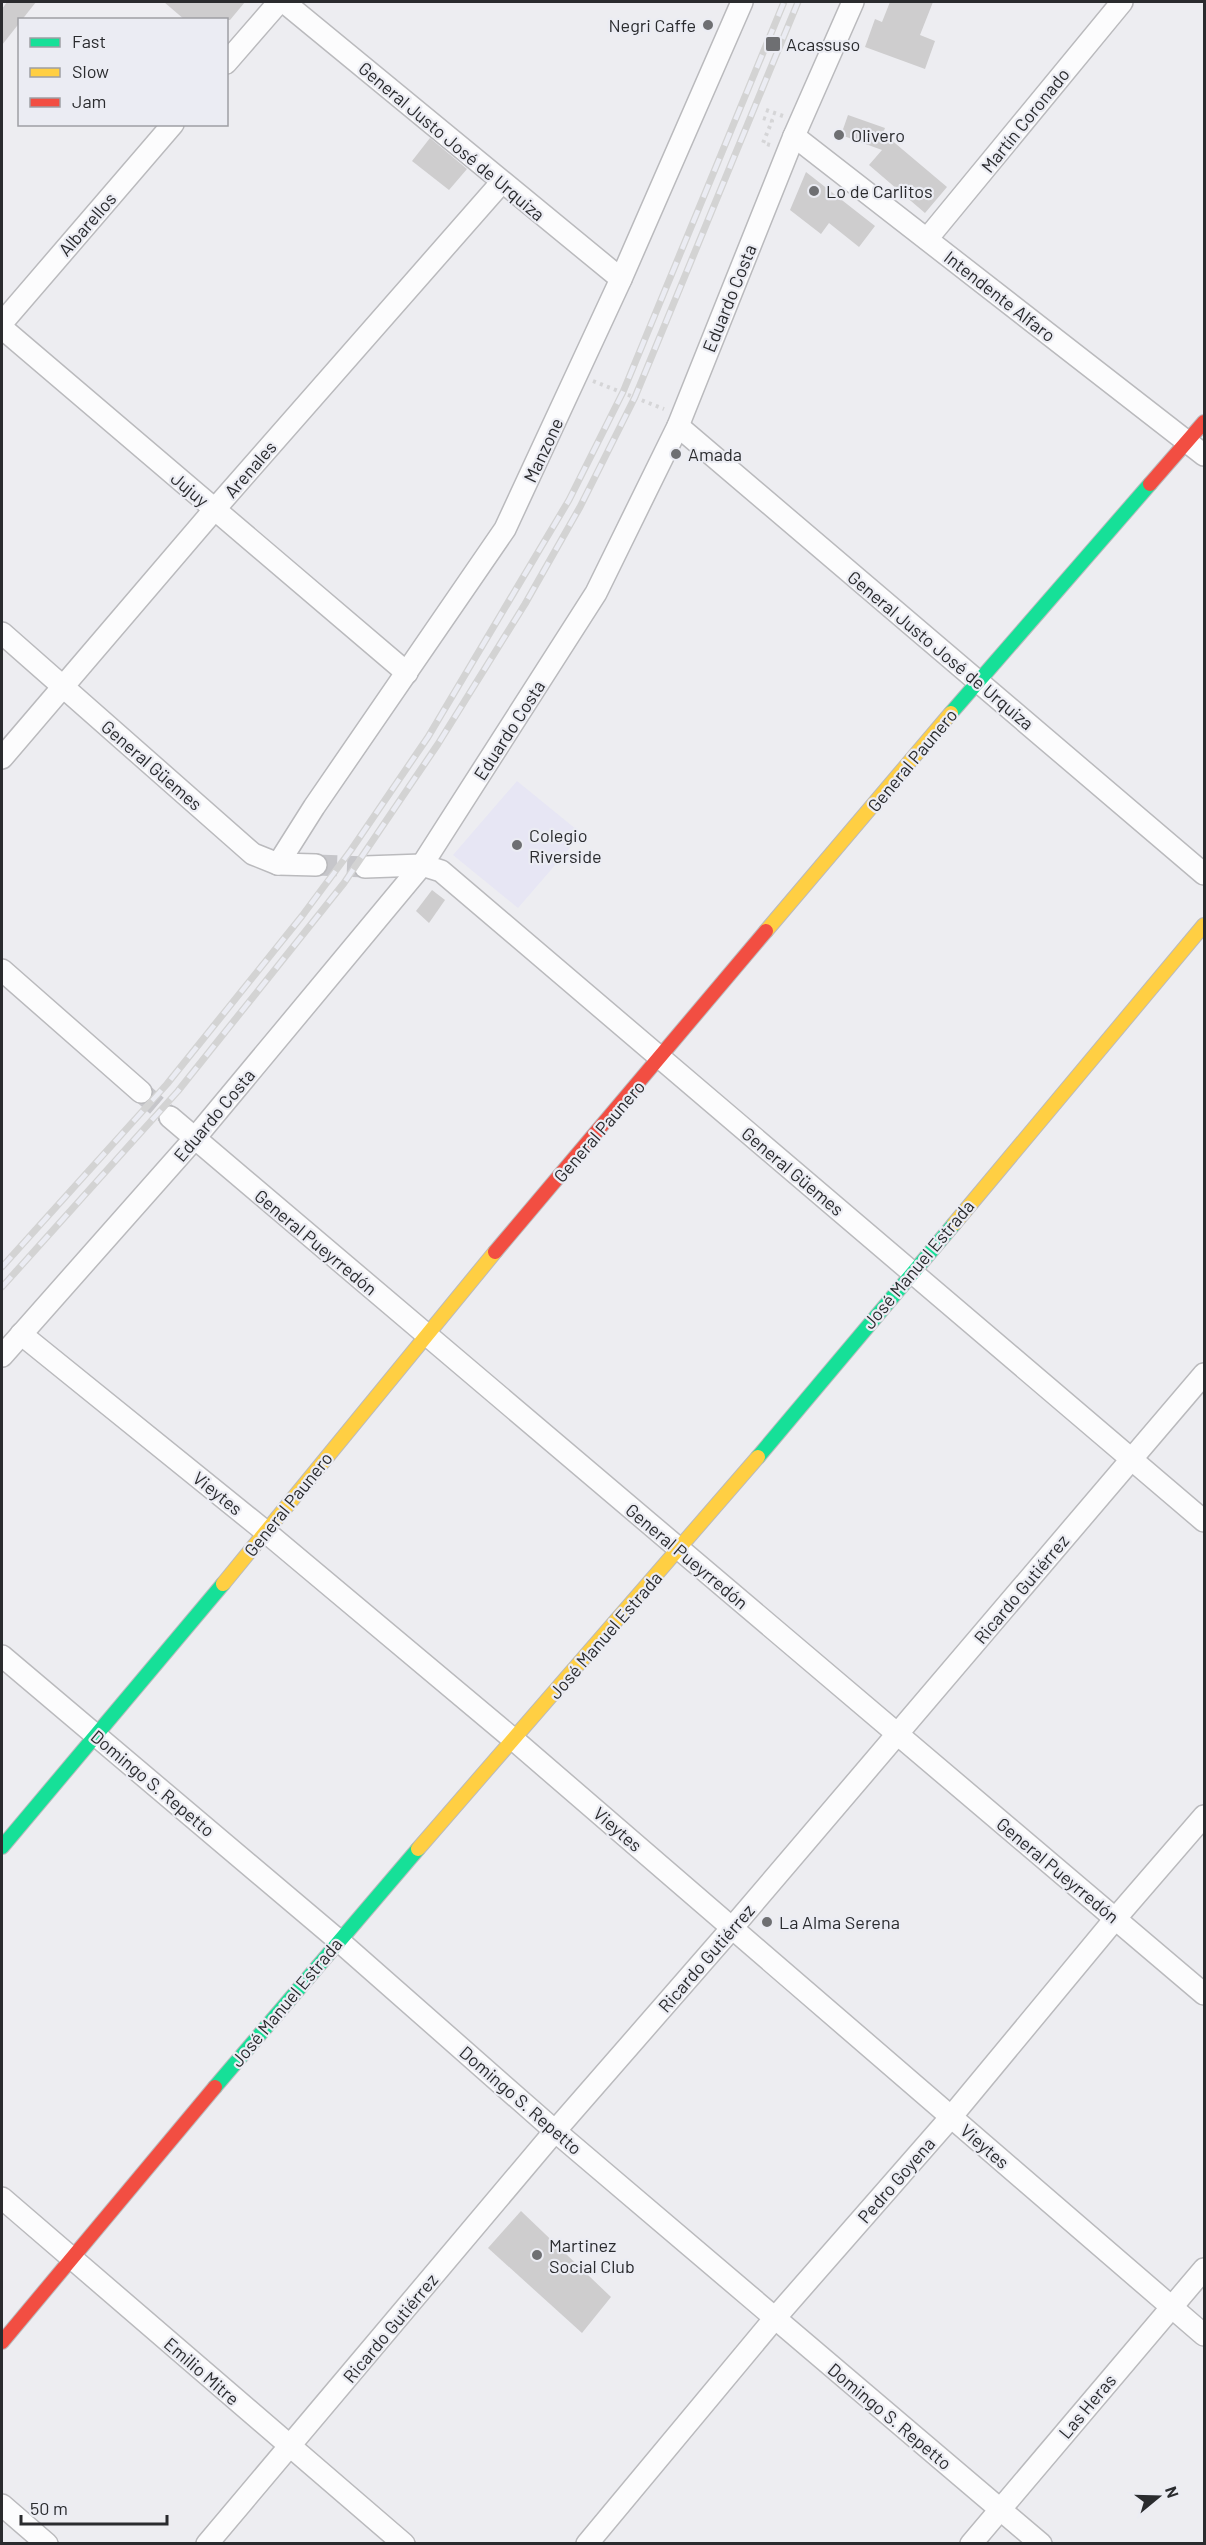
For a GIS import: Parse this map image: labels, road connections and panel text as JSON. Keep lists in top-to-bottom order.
{
  "streets": {
    "street": [
      "Martín Coronado",
      "General Justo José de Urquiza",
      "Albarellos",
      "Intendente Alfaro",
      "Eduardo Costa",
      "Manzone",
      "Arenales",
      "Jujuy",
      "General Paunero",
      "General Güemes",
      "General Pueyrredón",
      "José Manuel Estrada",
      "Vieytes",
      "Ricardo Gutiérrez",
      "Domingo S. Repetto",
      "Pedro Goyena",
      "Emilio Mitre",
      "Las Heras"
    ]
  },
  "crossings": [
    ["Martín Coronado", "Intendente Alfaro"],
    ["General Justo José de Urquiza", "Eduardo Costa"],
    ["General Justo José de Urquiza", "Manzone"],
    ["General Justo José de Urquiza", "Arenales"],
    ["General Justo José de Urquiza", "General Paunero"],
    ["Intendente Alfaro", "Eduardo Costa"],
    ["Intendente Alfaro", "General Paunero"],
    ["Eduardo Costa", "General Güemes"],
    ["Eduardo Costa", "General Pueyrredón"],
    ["Eduardo Costa", "Vieytes"],
    ["Manzone", "Jujuy"],
    ["Manzone", "General Güemes"],
    ["Arenales", "Jujuy"],
    ["Arenales", "General Güemes"],
    ["General Paunero", "General Güemes"],
    ["General Paunero", "General Pueyrredón"],
    ["General Paunero", "Vieytes"],
    ["General Paunero", "Domingo S. Repetto"],
    ["General Güemes", "José Manuel Estrada"],
    ["General Güemes", "Ricardo Gutiérrez"],
    ["General Pueyrredón", "José Manuel Estrada"],
    ["General Pueyrredón", "Ricardo Gutiérrez"],
    ["General Pueyrredón", "Pedro Goyena"],
    ["José Manuel Estrada", "Vieytes"],
    ["José Manuel Estrada", "Domingo S. Repetto"],
    ["José Manuel Estrada", "Emilio Mitre"],
    ["Vieytes", "Ricardo Gutiérrez"],
    ["Vieytes", "Pedro Goyena"],
    ["Vieytes", "Las Heras"],
    ["Ricardo Gutiérrez", "Domingo S. Repetto"],
    ["Ricardo Gutiérrez", "Emilio Mitre"],
    ["Domingo S. Repetto", "Pedro Goyena"],
    ["Domingo S. Repetto", "Las Heras"]
  ],
  "places": {
    "other": [
      "Negri Caffe",
      "Olivero",
      "Lo de Carlitos",
      "Amada",
      "Colegio Riverside",
      "La Alma Serena",
      "Martinez Social Club"
    ],
    "transit": ["Acassuso"]
  },
  "legend": ["Fast", "Slow", "Jam"],
  "scale_bar": "50 m",
  "north": "right"
}
